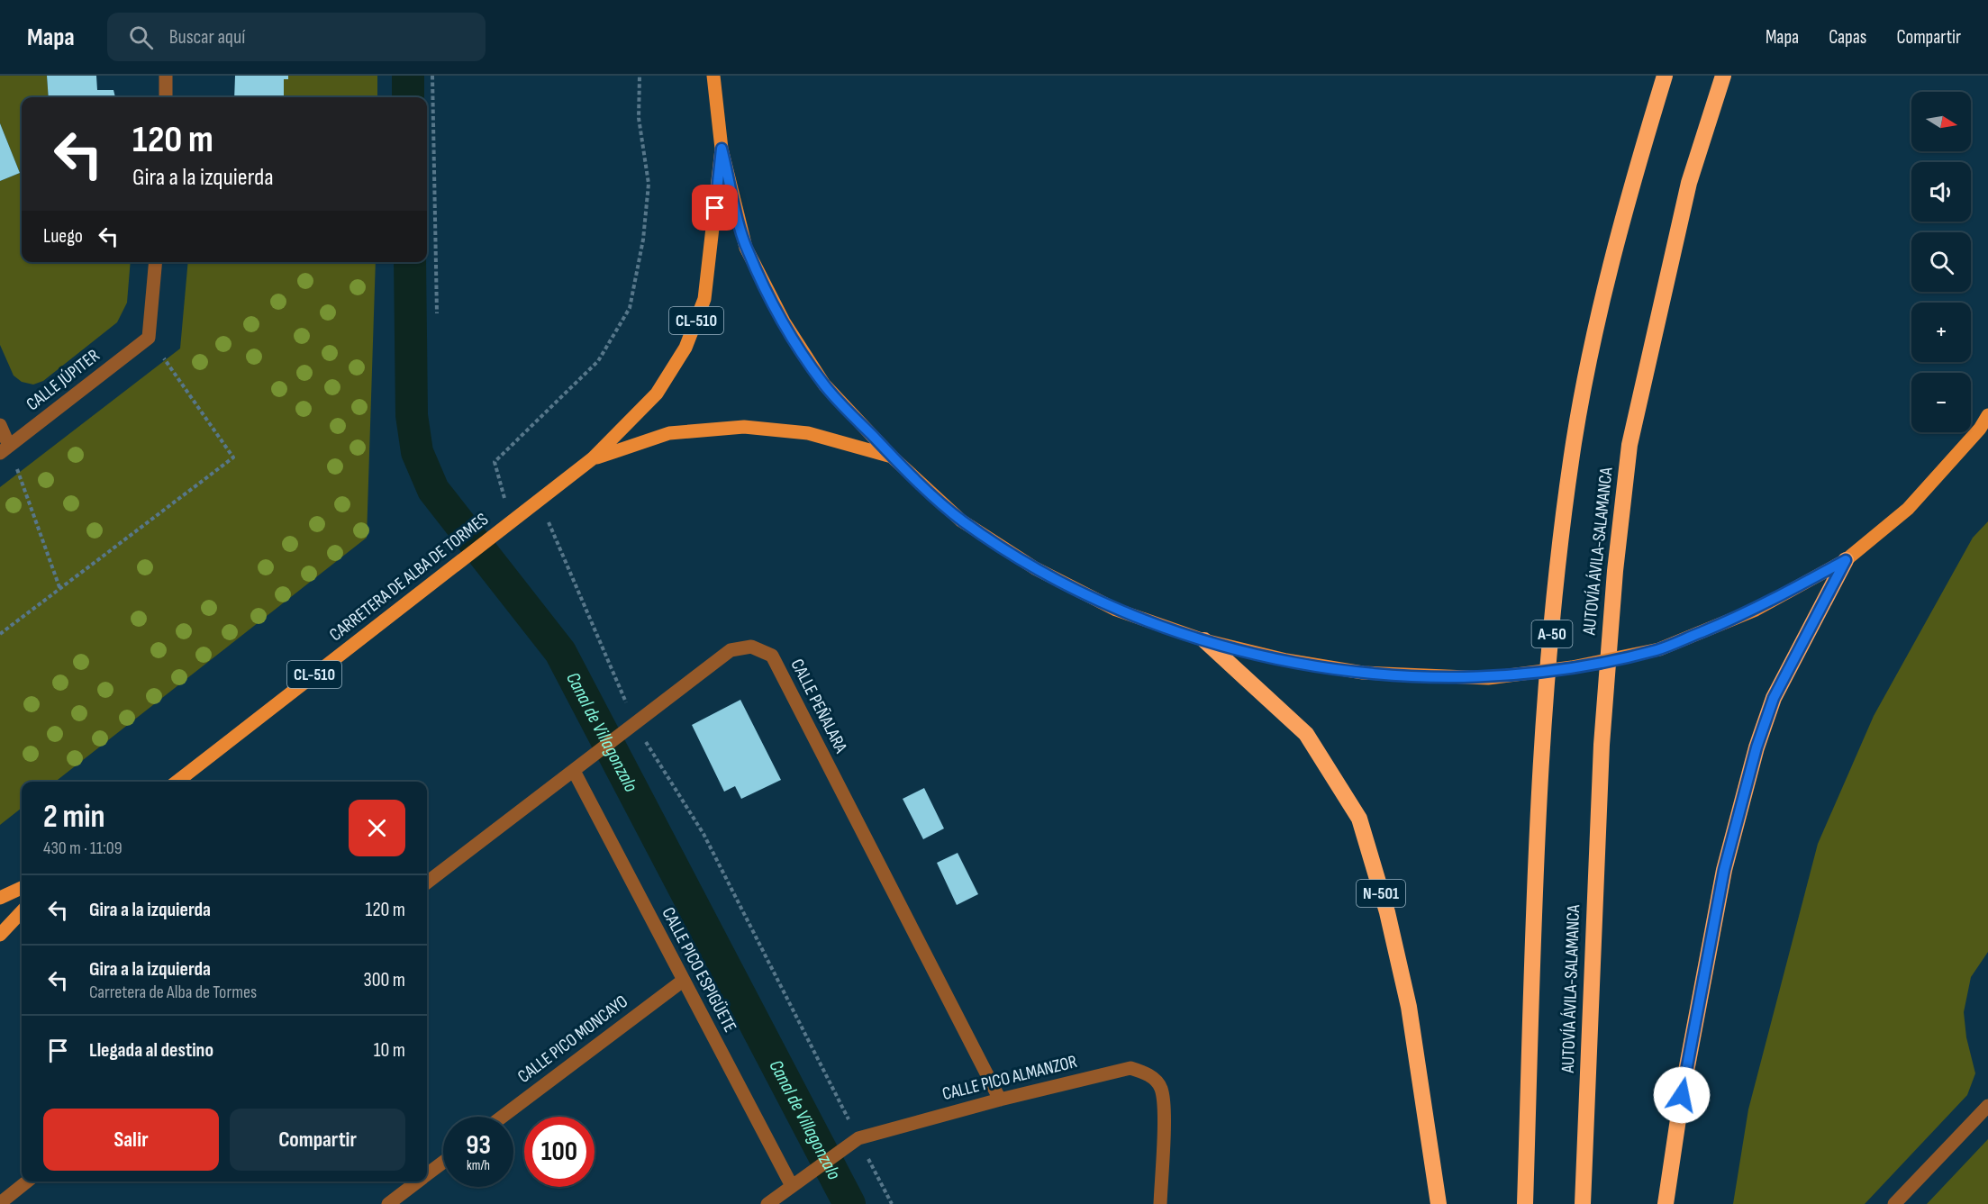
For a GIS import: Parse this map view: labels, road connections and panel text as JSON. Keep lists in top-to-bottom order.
{
  "streets": {
    "highway": ["AUTOVÍA ÁVILA-SALAMANCA", "A-50", "N-501"],
    "main road": ["CL-510", "CARRETERA DE ALBA DE TORMES"],
    "street": [
      "CALLE JÚPITER",
      "CALLE PEÑALARA",
      "CALLE PICO ESPIGÜETE",
      "CALLE PICO MONCAYO",
      "CALLE PICO ALMANZOR"
    ]
  },
  "crossings": [
    ["CALLE PEÑALARA", "CALLE PICO ESPIGÜETE"],
    ["CALLE PEÑALARA", "CALLE PICO ALMANZOR"],
    ["CALLE PICO ESPIGÜETE", "CALLE PICO MONCAYO"],
    ["CALLE PICO ESPIGÜETE", "CALLE PICO ALMANZOR"]
  ],
  "water": ["Canal de Villagonzalo"],
  "north": "right",
  "page": {
    "header": "Mapa",
    "search": "Buscar aquí",
    "nav": ["Mapa", "Capas", "Compartir"],
    "map_buttons": ["+", "−"],
    "turn": ["120 m", "Gira a la izquierda"],
    "then": "Luego",
    "heading": ["2 min", "430 m · 11:09"],
    "list": [
      {
        "name": "Gira a la izquierda",
        "value": "120 m"
      },
      {
        "name": "Gira a la izquierda",
        "note": "Carretera de Alba de Tormes",
        "value": "300 m"
      },
      {
        "name": "Llegada al destino",
        "value": "10 m"
      }
    ],
    "buttons": ["Salir", "Compartir"],
    "speed": "93 km/h",
    "limit": "100"
  }
}
